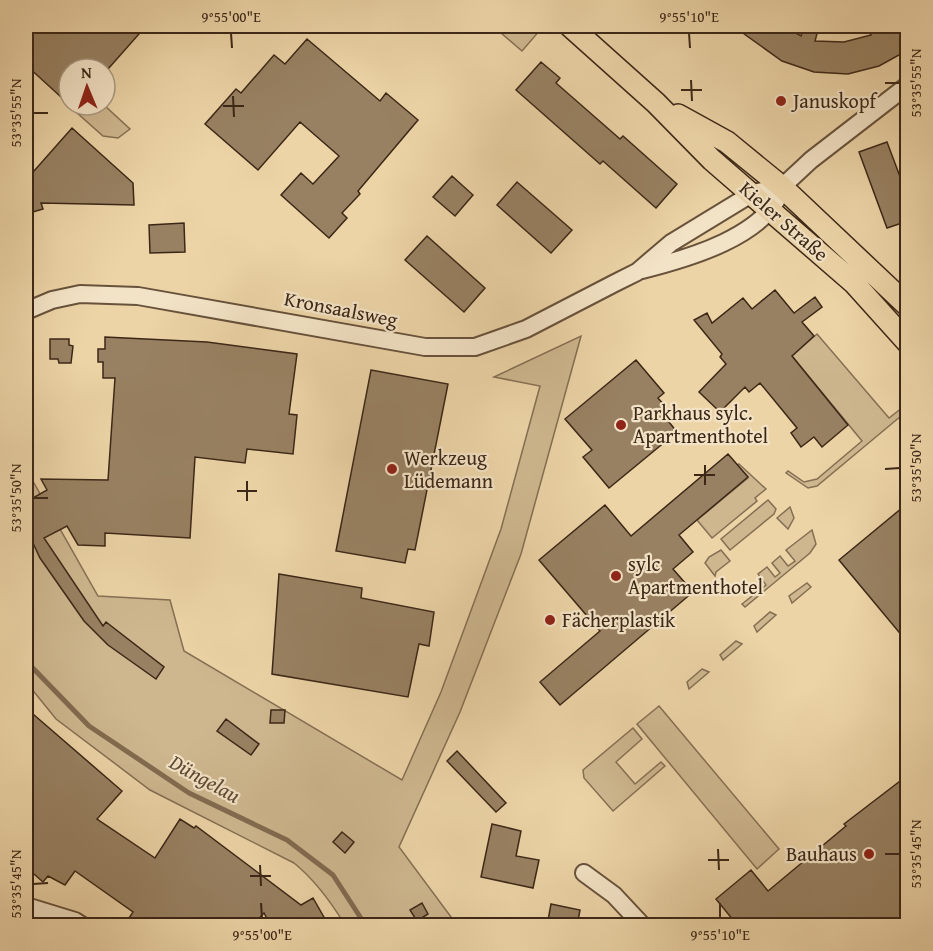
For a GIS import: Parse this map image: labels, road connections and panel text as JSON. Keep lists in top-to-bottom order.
{
  "streets": {
    "main road": ["Kieler Straße"],
    "street": ["Kronsaalsweg"]
  },
  "crossings": [
    ["Kieler Straße", "Kronsaalsweg"]
  ],
  "water": ["Düngelau"],
  "places": [
    "Januskopf",
    "Parkhaus sylc. Apartmenthotel",
    "Werkzeug Lüdemann",
    "sylc Apartmenthotel",
    "Fächerplastik",
    "Bauhaus"
  ],
  "north": "top",
  "coordinates": [
    "9°55'00\"E",
    "9°55'10\"E",
    "53°35'55\"N",
    "53°35'50\"N",
    "53°35'45\"N"
  ]
}
